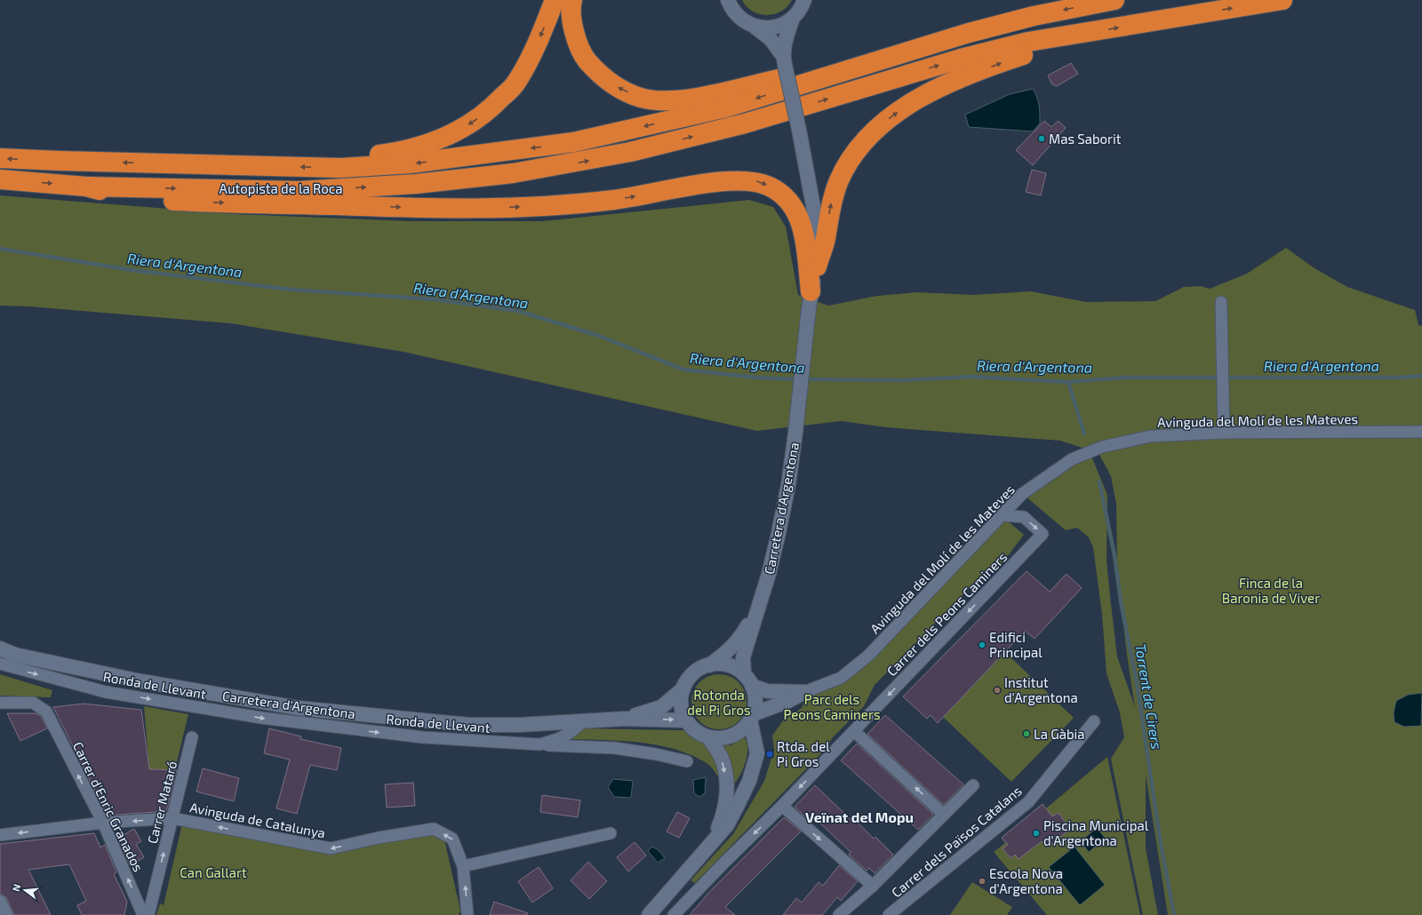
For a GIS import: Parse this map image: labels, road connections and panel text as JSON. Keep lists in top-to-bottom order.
{
  "streets": {
    "highway": ["Autopista de la Roca"],
    "street": [
      "Avinguda del Molí de les Mateves",
      "Carretera d'Argentona",
      "Carrer dels Peons Caminers",
      "Ronda de Llevant",
      "Carrer Mataró",
      "Carrer d'Enric Granados",
      "Avinguda de Catalunya",
      "Carrer dels Països Catalans"
    ]
  },
  "crossings": [
    ["Avinguda del Molí de les Mateves", "Carrer dels Peons Caminers"],
    ["Carretera d'Argentona", "Ronda de Llevant"],
    ["Carrer Mataró", "Avinguda de Catalunya"],
    ["Carrer d'Enric Granados", "Avinguda de Catalunya"]
  ],
  "one_way": [
    "Carrer dels Peons Caminers",
    "Ronda de Llevant",
    "Carrer Mataró",
    "Carrer d'Enric Granados",
    "Avinguda de Catalunya"
  ],
  "districts": ["Veïnat del Mopu"],
  "water": ["Riera d'Argentona", "Torrent de Cirers"],
  "parks": [
    "Finca de la Baronia de Viver",
    "Rotonda del Pi Gros",
    "Parc dels Peons Caminers",
    "Can Gallart"
  ],
  "places": {
    "other": [
      "Mas Saborit",
      "Edifici Principal",
      "Institut d'Argentona",
      "La Gàbia",
      "Piscina Municipal d'Argentona",
      "Escola Nova d'Argentona"
    ],
    "transit": ["Rtda. del Pi Gros"]
  },
  "north": "left"
}
